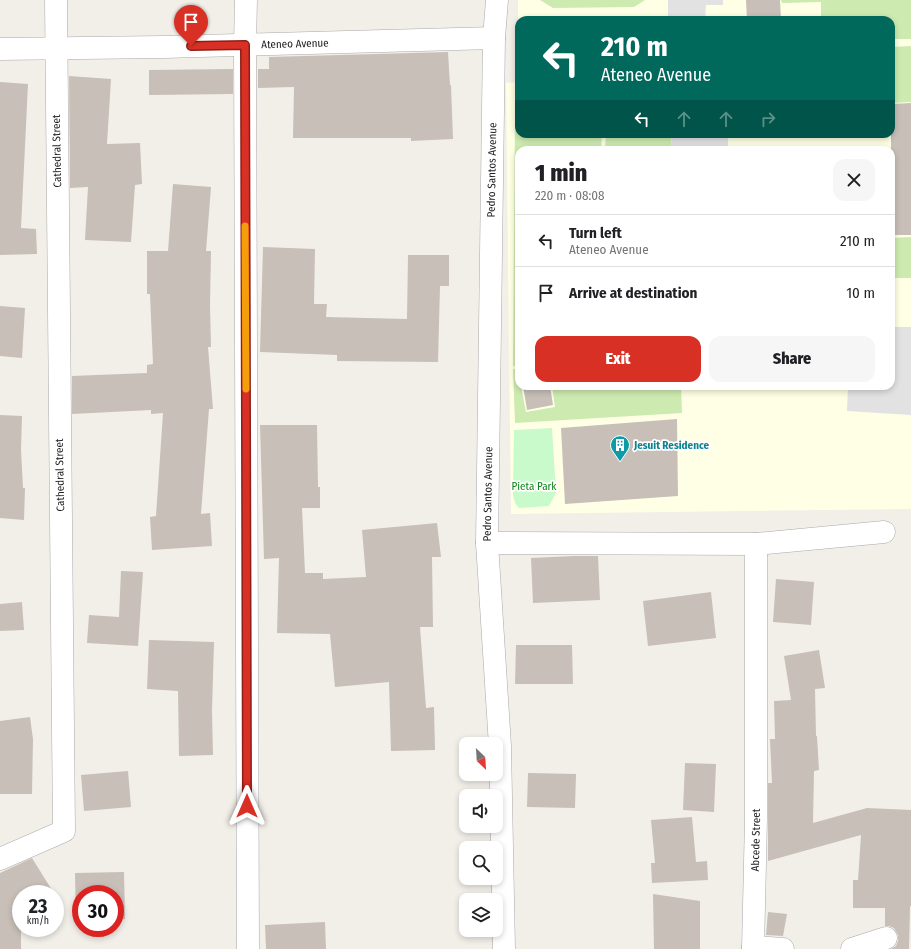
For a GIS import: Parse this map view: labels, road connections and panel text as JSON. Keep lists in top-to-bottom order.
{
  "streets": {
    "street": [
      "Ateneo Avenue",
      "Cathedral Street",
      "Pedro Santos Avenue",
      "Abcede Street"
    ]
  },
  "crossings": [
    ["Ateneo Avenue", "Cathedral Street"],
    ["Ateneo Avenue", "Pedro Santos Avenue"]
  ],
  "parks": ["Pieta Park"],
  "places": {
    "building": ["Jesuit Residence"]
  },
  "north": "bottom right",
  "page": {
    "turn": ["210 m", "Ateneo Avenue"],
    "heading": ["1 min", "220 m · 08:08"],
    "list": [
      {
        "name": "Turn left",
        "note": "Ateneo Avenue",
        "value": "210 m"
      },
      {
        "name": "Arrive at destination",
        "value": "10 m"
      }
    ],
    "buttons": ["Exit", "Share"],
    "speed": "23 km/h",
    "limit": "30"
  }
}
